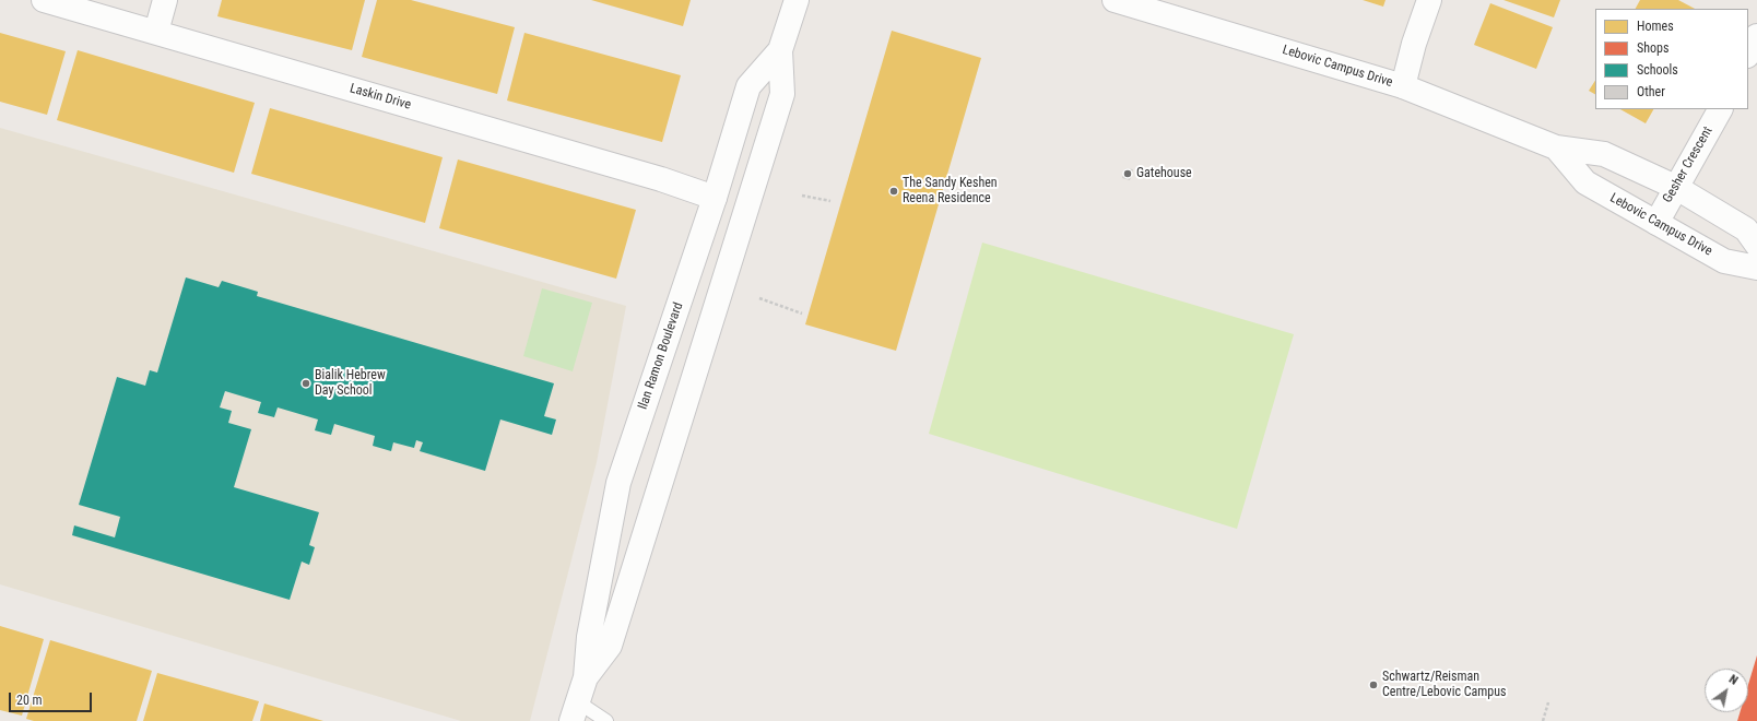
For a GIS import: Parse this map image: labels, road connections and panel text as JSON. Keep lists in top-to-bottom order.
{
  "streets": {
    "street": [
      "Lebovic Campus Drive",
      "Laskin Drive",
      "Gesher Crescent",
      "Ilan Ramon Boulevard"
    ]
  },
  "crossings": [
    ["Lebovic Campus Drive", "Gesher Crescent"],
    ["Laskin Drive", "Ilan Ramon Boulevard"]
  ],
  "places": [
    "Gatehouse",
    "The Sandy Keshen Reena Residence",
    "Bialik Hebrew Day School",
    "Schwartz/Reisman Centre/Lebovic Campus"
  ],
  "legend": [
    "Homes",
    "Shops",
    "Schools",
    "Other"
  ],
  "scale_bar": "20 m",
  "north": "top right"
}
